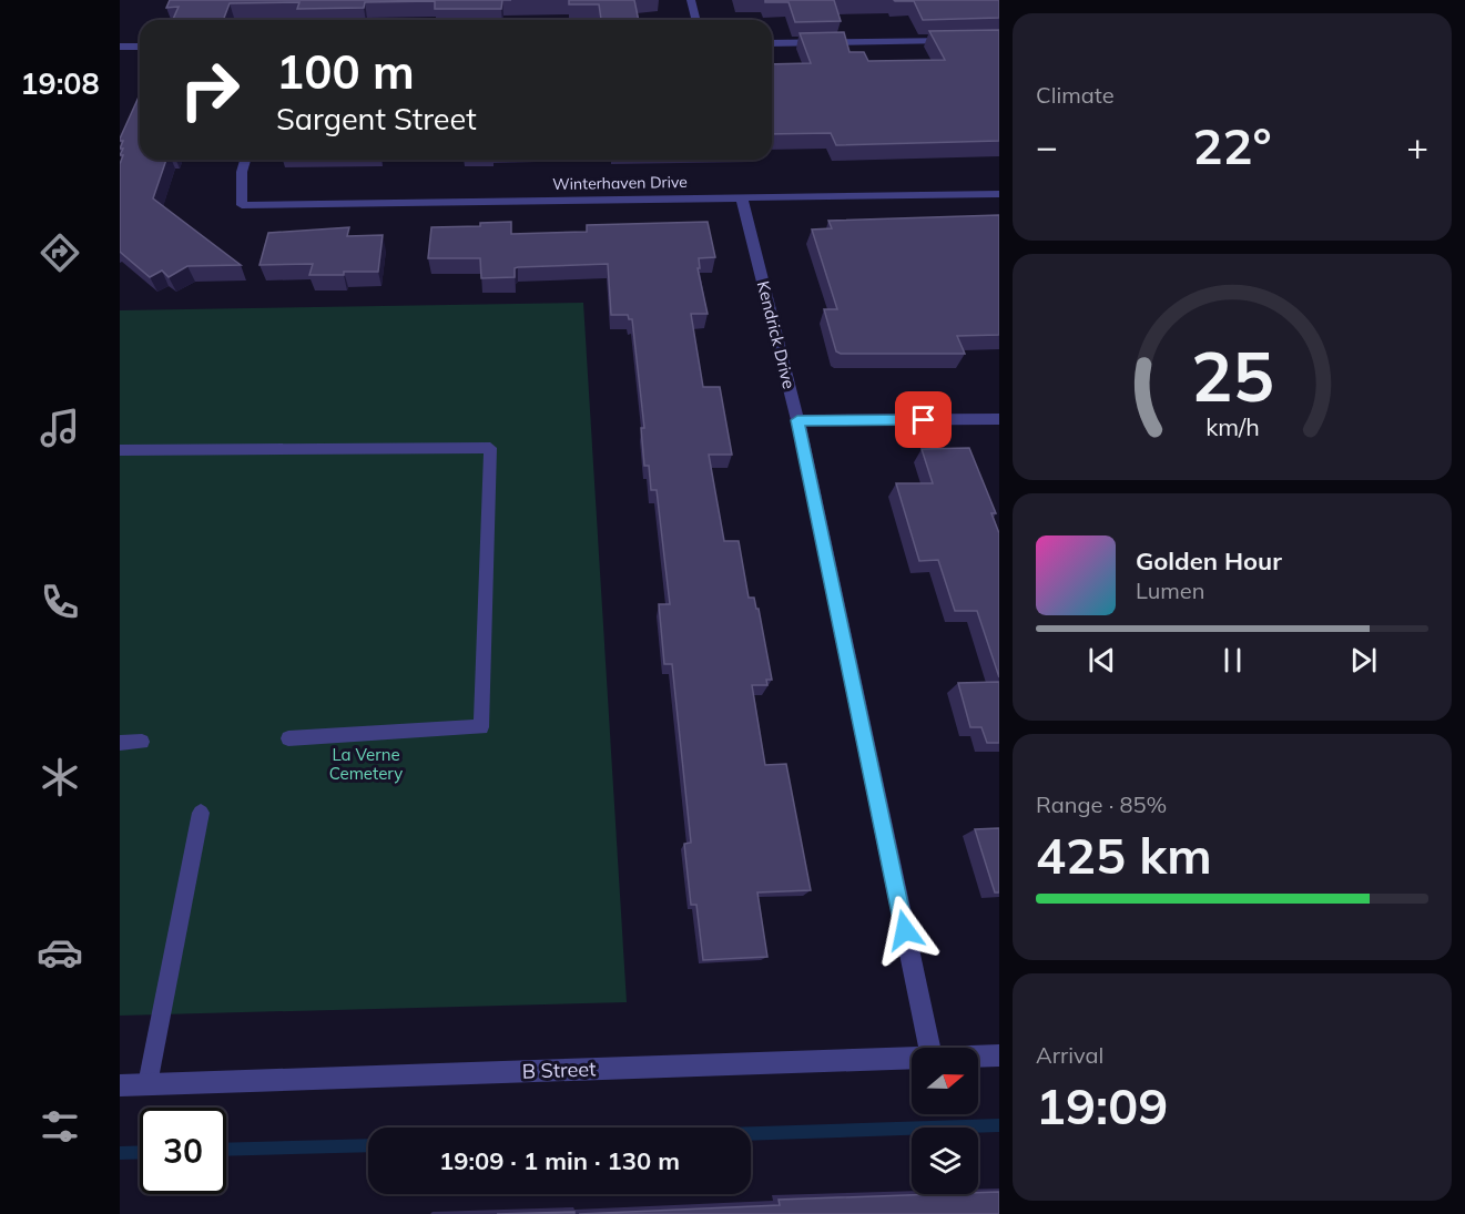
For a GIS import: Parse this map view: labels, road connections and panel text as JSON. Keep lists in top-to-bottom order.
{
  "streets": {
    "street": ["Winterhaven Drive", "Kendrick Drive", "B Street"]
  },
  "crossings": [
    ["Winterhaven Drive", "Kendrick Drive"]
  ],
  "parks": ["La Verne Cemetery"],
  "north": "right",
  "page": {
    "tabs": "19:08",
    "tile": [
      "Climate",
      ["Range · 85%", "425 km"],
      ["Arrival", "19:09"]
    ],
    "turn": ["100 m", "Sargent Street"],
    "heat": ["−", "22°", "+"],
    "song": ["Golden Hour", "Lumen"],
    "limit": "30",
    "trip": "19:09 · 1 min · 130 m",
    "gauge": ["25", "km/h"]
  }
}
